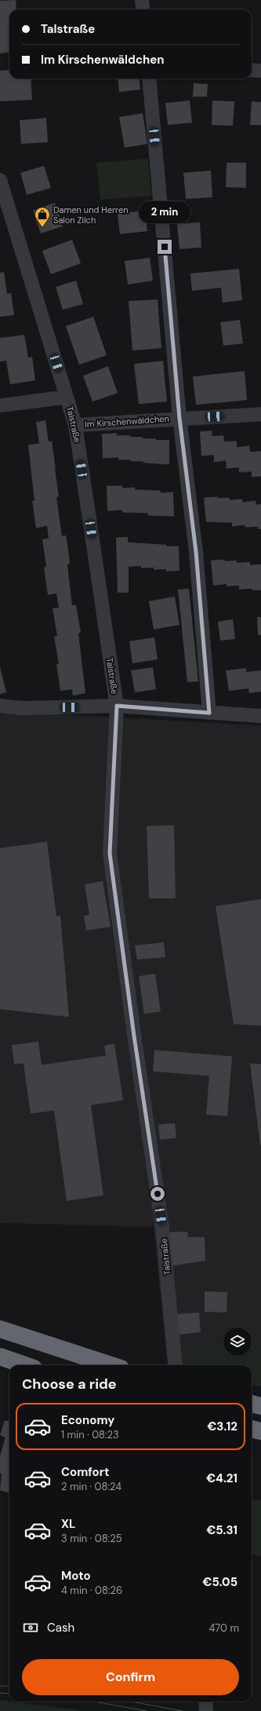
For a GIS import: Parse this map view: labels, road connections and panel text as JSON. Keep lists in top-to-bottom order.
{
  "streets": {
    "street": ["Im Kirschenwäldchen", "Talstraße"]
  },
  "crossings": [
    ["Im Kirschenwäldchen", "Talstraße"]
  ],
  "places": {
    "shop": ["Damen und Herren Salon Zilch"]
  },
  "page": {
    "banner": ["Talstraße", "Im Kirschenwäldchen"],
    "bubble": "2 min",
    "heading": "Choose a ride",
    "list": [
      {
        "name": "Economy",
        "note": "1 min · 08:23",
        "value": "€3.12"
      },
      {
        "name": "Comfort",
        "note": "2 min · 08:24",
        "value": "€4.21"
      },
      {
        "name": "XL",
        "note": "3 min · 08:25",
        "value": "€5.31"
      },
      {
        "name": "Moto",
        "note": "4 min · 08:26",
        "value": "€5.05"
      }
    ],
    "pay": ["Cash", "470 m"],
    "buttons": "Confirm"
  }
}
